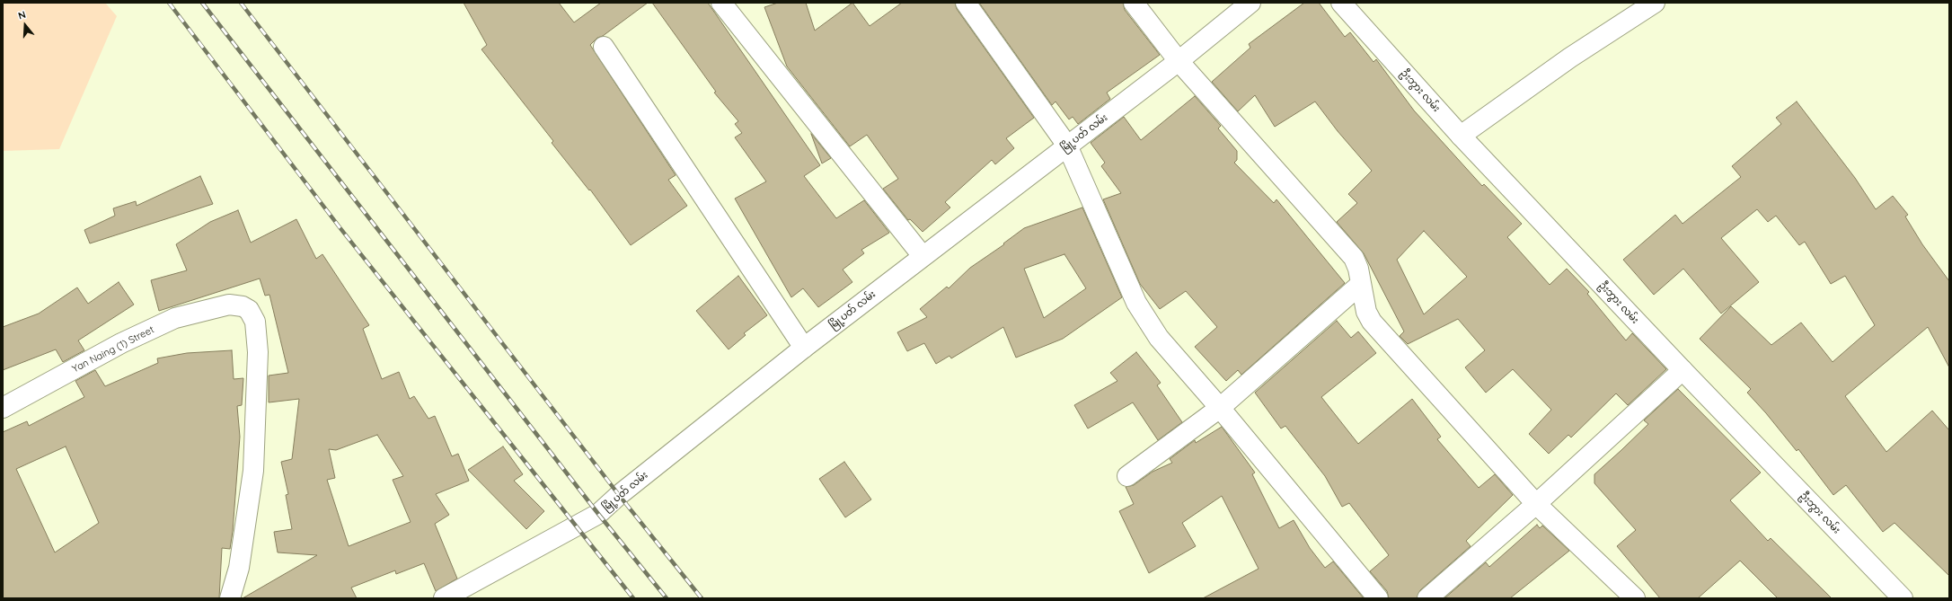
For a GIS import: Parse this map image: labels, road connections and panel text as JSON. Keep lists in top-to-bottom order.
{
  "streets": {
    "street": ["ဦးဘွား လမ်း", "မြို့ပတ် လမ်း", "Yan Naing (1) Street"]
  },
  "north": "top"
}
